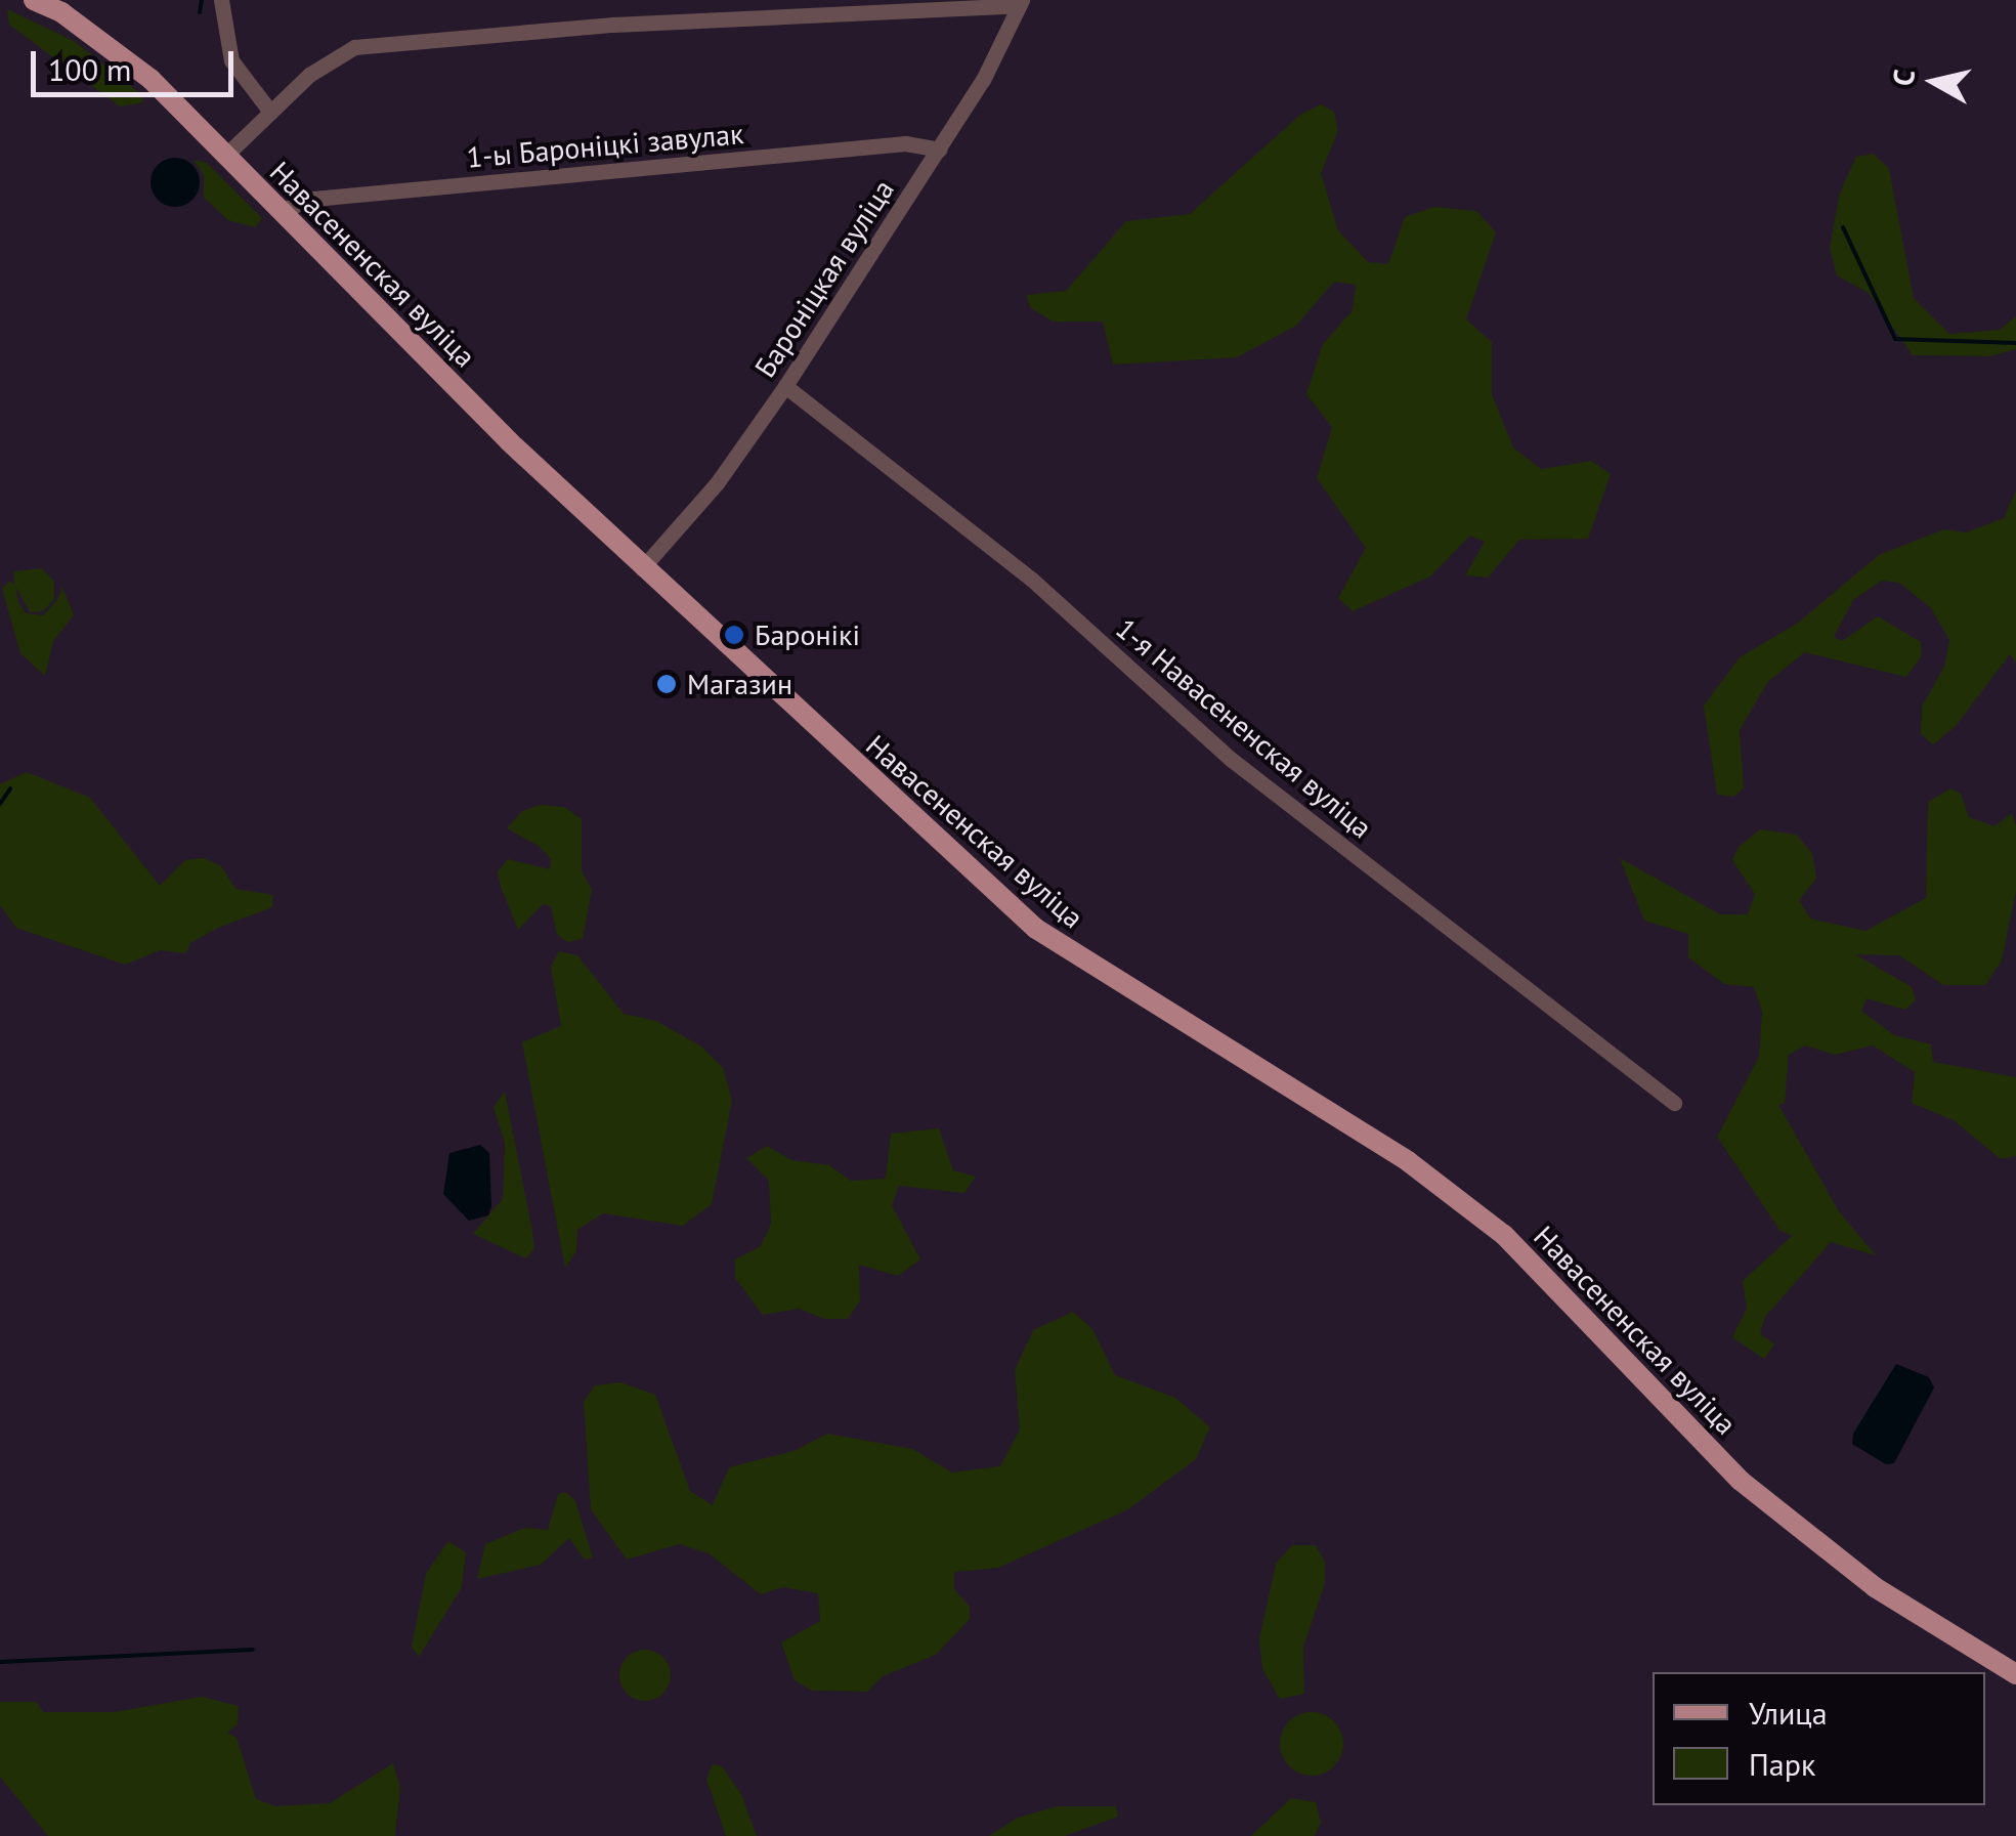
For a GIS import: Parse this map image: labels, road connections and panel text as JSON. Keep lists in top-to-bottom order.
{
  "streets": {
    "main road": ["Навасененская вуліца"],
    "street": ["1-ы Бароніцкі завулак", "Бароніцкая вуліца", "1-я Навасененская вуліца"]
  },
  "crossings": [
    ["1-ы Бароніцкі завулак", "Навасененская вуліца"],
    ["1-ы Бароніцкі завулак", "Бароніцкая вуліца"],
    ["Навасененская вуліца", "Бароніцкая вуліца"],
    ["Бароніцкая вуліца", "1-я Навасененская вуліца"]
  ],
  "places": ["Баронікі", "Магазин"],
  "legend": ["Улица", "Парк"],
  "scale_bar": "100 m",
  "north": "left"
}
